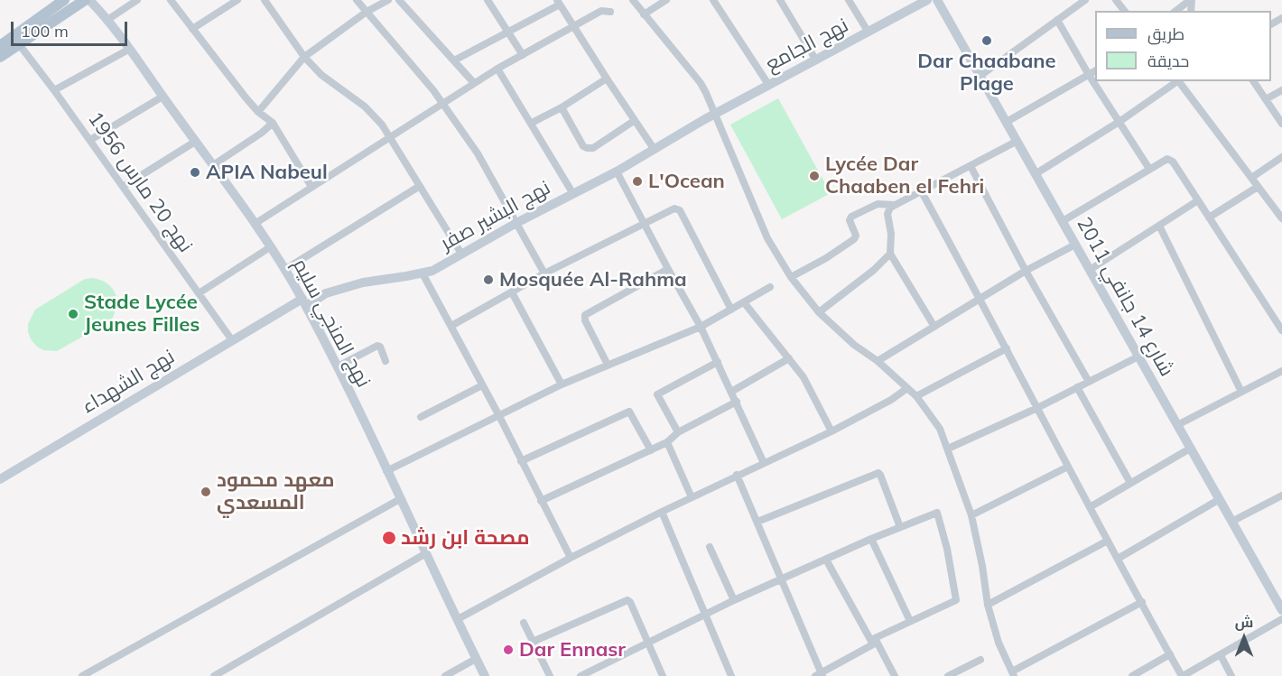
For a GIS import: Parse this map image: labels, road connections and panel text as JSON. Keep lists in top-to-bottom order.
{
  "streets": {
    "street": [
      "نهج الجامع",
      "نهج 20 مارس 1956",
      "نهج البشير صفر",
      "شارع 14 جانفي 2011",
      "نهج المنجي سليم",
      "نهج الشهداء"
    ]
  },
  "crossings": [
    ["نهج الجامع", "نهج البشير صفر"],
    ["نهج 20 مارس 1956", "نهج الشهداء"],
    ["نهج البشير صفر", "نهج المنجي سليم"],
    ["نهج البشير صفر", "نهج الشهداء"],
    ["نهج المنجي سليم", "نهج الشهداء"]
  ],
  "places": [
    "Dar Chaabane Plage",
    "APIA Nabeul",
    "Lycée Dar Chaaben el Fehri",
    "L'Ocean",
    "Mosquée Al-Rahma",
    "Stade Lycée Jeunes Filles",
    "معهد محمود المسعدي",
    "مصحة ابن رشد",
    "Dar Ennasr"
  ],
  "legend": ["طريق", "حديقة"],
  "scale_bar": "100 m",
  "north": "top"
}
